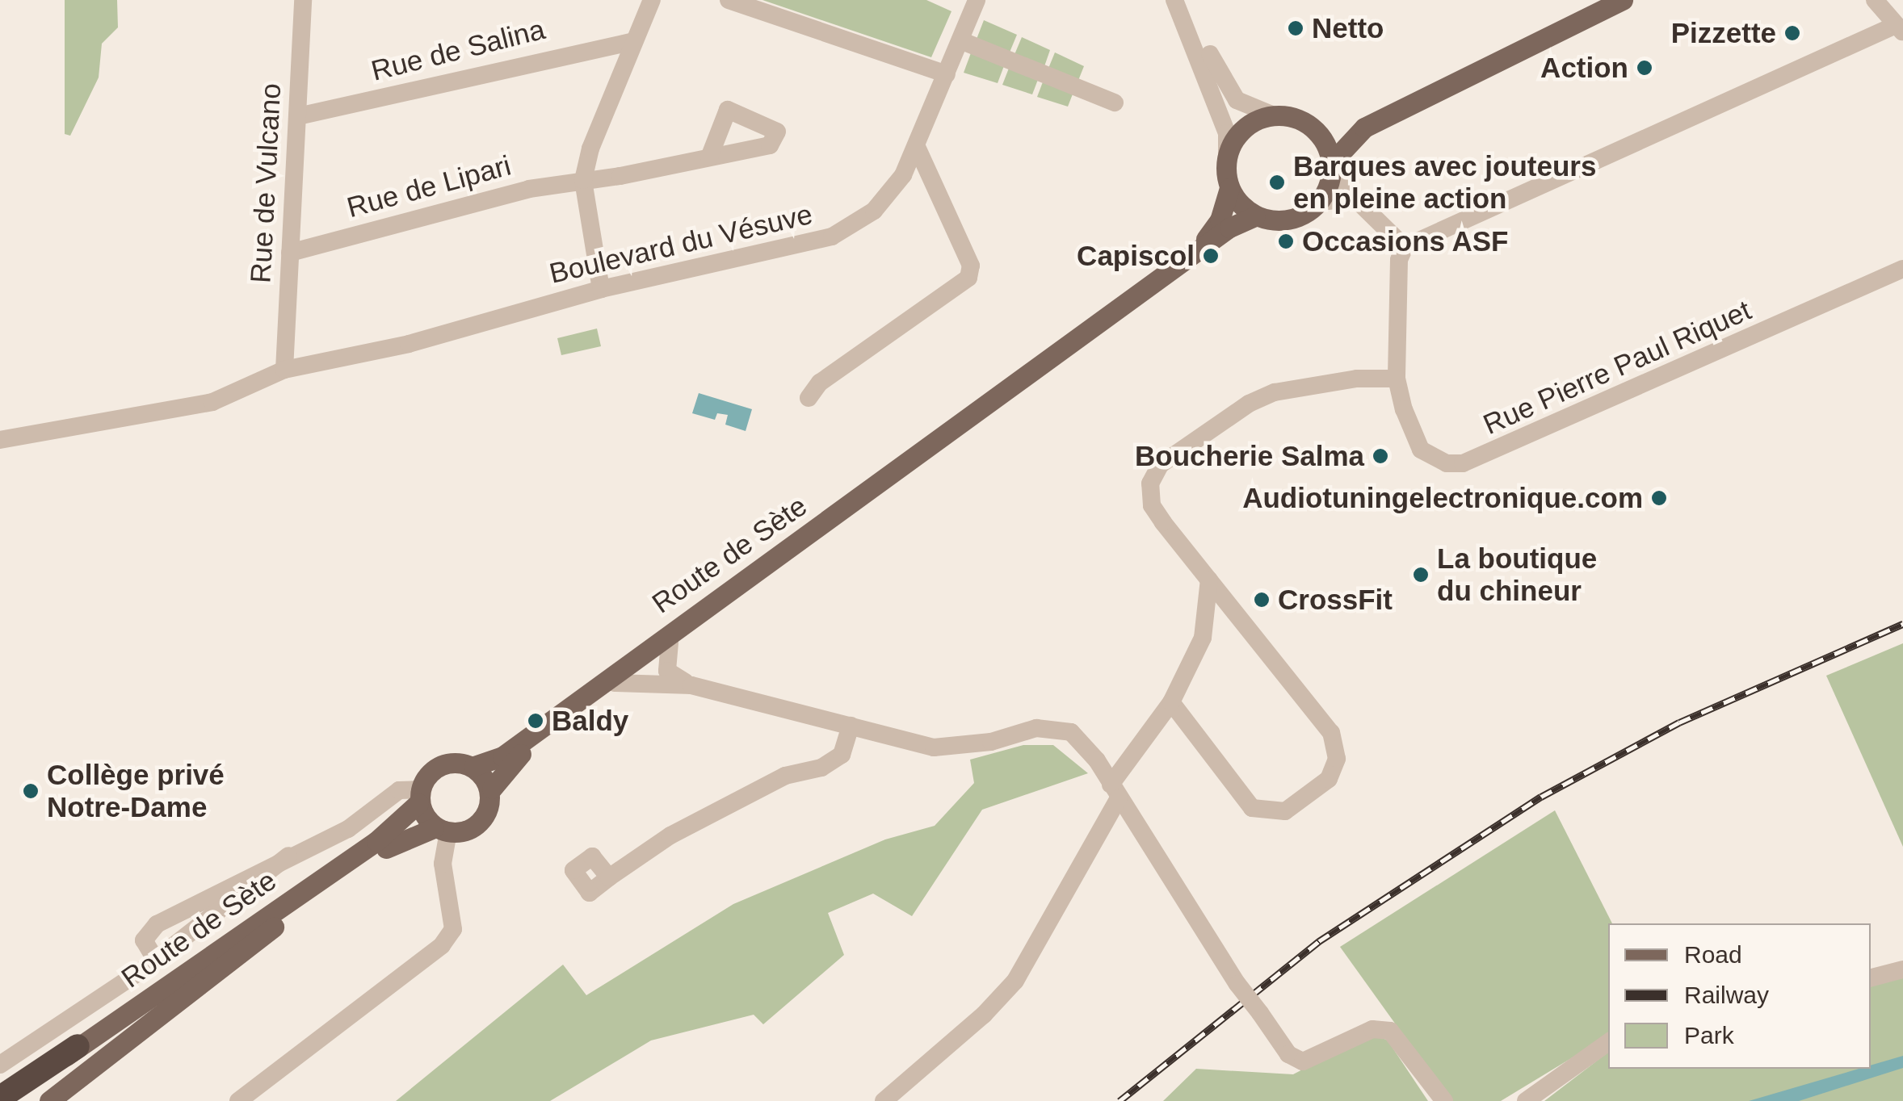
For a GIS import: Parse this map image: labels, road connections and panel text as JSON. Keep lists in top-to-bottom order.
{
  "streets": {
    "main road": ["Route de Sète"],
    "street": [
      "Rue de Salina",
      "Rue de Vulcano",
      "Rue de Lipari",
      "Boulevard du Vésuve",
      "Rue Pierre Paul Riquet"
    ]
  },
  "crossings": [
    ["Rue de Salina", "Rue de Vulcano"],
    ["Rue de Vulcano", "Rue de Lipari"],
    ["Rue de Vulcano", "Boulevard du Vésuve"]
  ],
  "places": [
    "Netto",
    "Pizzette",
    "Action",
    "Barques avec jouteurs en pleine action",
    "Occasions ASF",
    "Capiscol",
    "Boucherie Salma",
    "Audiotuningelectronique.com",
    "La boutique du chineur",
    "CrossFit",
    "Baldy",
    "Collège privé Notre-Dame"
  ],
  "legend": ["Road", "Railway", "Park"]
}
